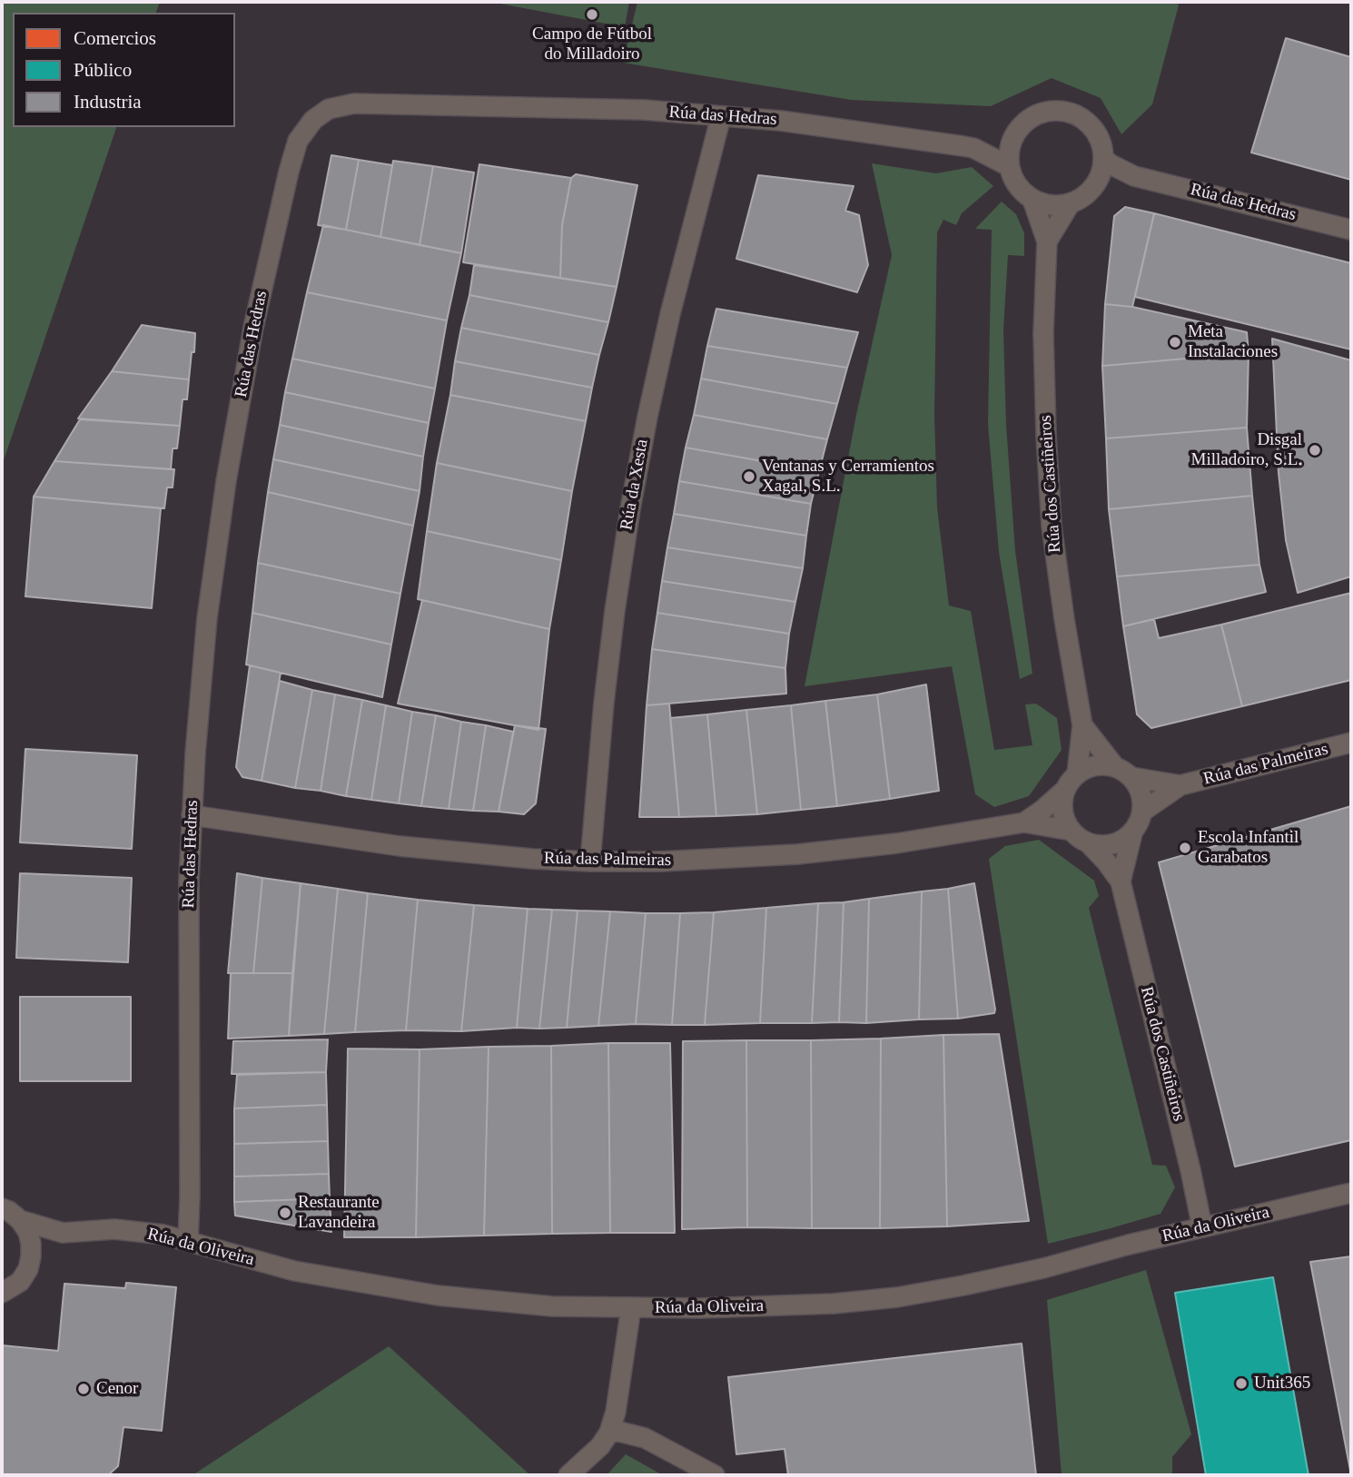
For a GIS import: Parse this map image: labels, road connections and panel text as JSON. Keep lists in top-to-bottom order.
{
  "streets": {
    "street": [
      "Rúa das Hedras",
      "Rúa dos Castiñeiros",
      "Rúa da Xesta",
      "Rúa das Palmeiras",
      "Rúa da Oliveira"
    ]
  },
  "crossings": [
    ["Rúa das Hedras", "Rúa dos Castiñeiros"],
    ["Rúa das Hedras", "Rúa da Xesta"],
    ["Rúa das Hedras", "Rúa das Palmeiras"],
    ["Rúa das Hedras", "Rúa da Oliveira"],
    ["Rúa dos Castiñeiros", "Rúa das Palmeiras"],
    ["Rúa dos Castiñeiros", "Rúa da Oliveira"],
    ["Rúa da Xesta", "Rúa das Palmeiras"]
  ],
  "places": [
    "Campo de Fútbol do Milladoiro",
    "Meta Instalaciones",
    "Disgal Milladoiro, S.L.",
    "Ventanas y Cerramientos Xagal, S.L.",
    "Escola Infantil Garabatos",
    "Restaurante Lavandeira",
    "Unit365",
    "Cenor"
  ],
  "legend": ["Comercios", "Público", "Industria"]
}
